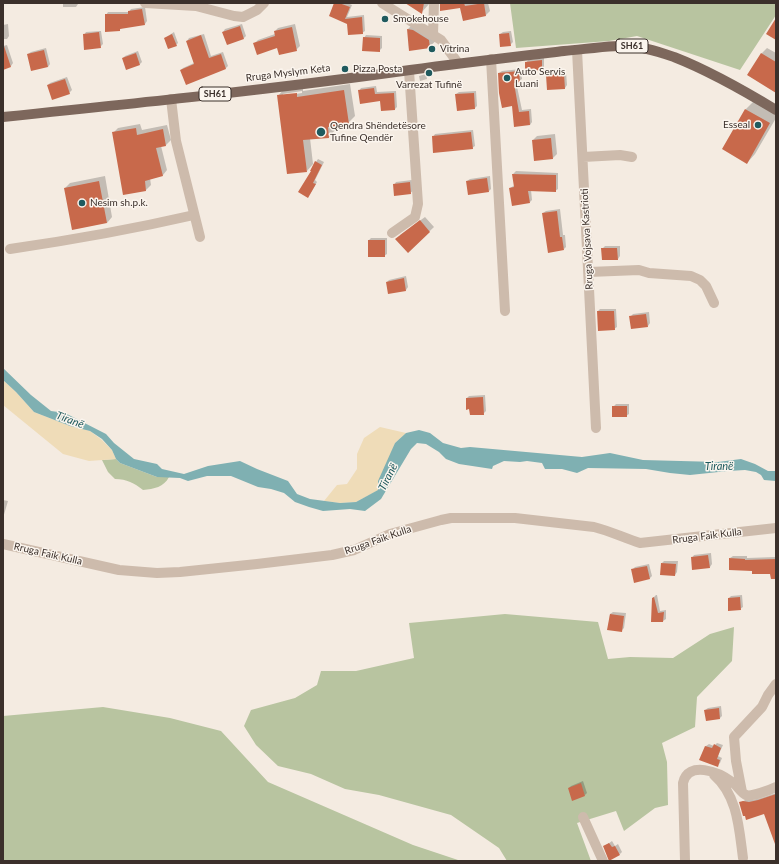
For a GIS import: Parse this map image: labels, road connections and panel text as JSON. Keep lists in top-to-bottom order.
{
  "streets": {
    "main road": ["SH61", "Rruga Myslym Keta"],
    "street": ["Rruga Vojsava Kastrioti", "Rruga Faik Kulla"]
  },
  "crossings": [
    ["Rruga Myslym Keta", "Rruga Vojsava Kastrioti"]
  ],
  "water": ["Tiranë"],
  "places": [
    "Smokehouse",
    "Vitrina",
    "Pizza Posta",
    "Varrezat Tufinë",
    "Auto Servis Luani",
    "Esseal",
    "Qendra Shëndetësore Tufine Qendër",
    "Nesim sh.p.k."
  ]
}
